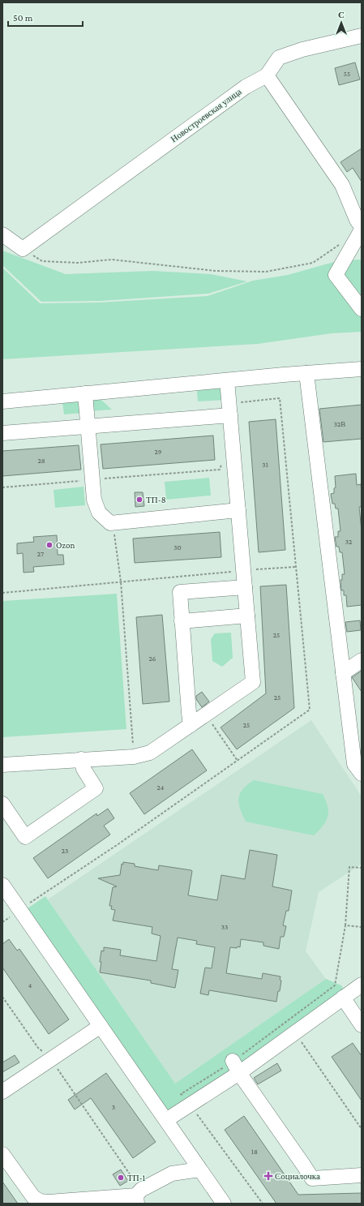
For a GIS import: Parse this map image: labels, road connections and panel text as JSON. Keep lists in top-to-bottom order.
{
  "streets": {
    "street": ["Новостроевская улица"]
  },
  "places": {
    "other": ["ТП-8", "Ozon", "ТП-1"],
    "health": ["Социалочка"]
  },
  "house_numbers": [
    "55",
    "32В",
    "29",
    "28",
    "31",
    "32",
    "30",
    "27",
    "25",
    "26",
    "25",
    "25",
    "24",
    "23",
    "33",
    "4",
    "3",
    "18"
  ],
  "scale_bar": "50 m",
  "north": "top"
}
